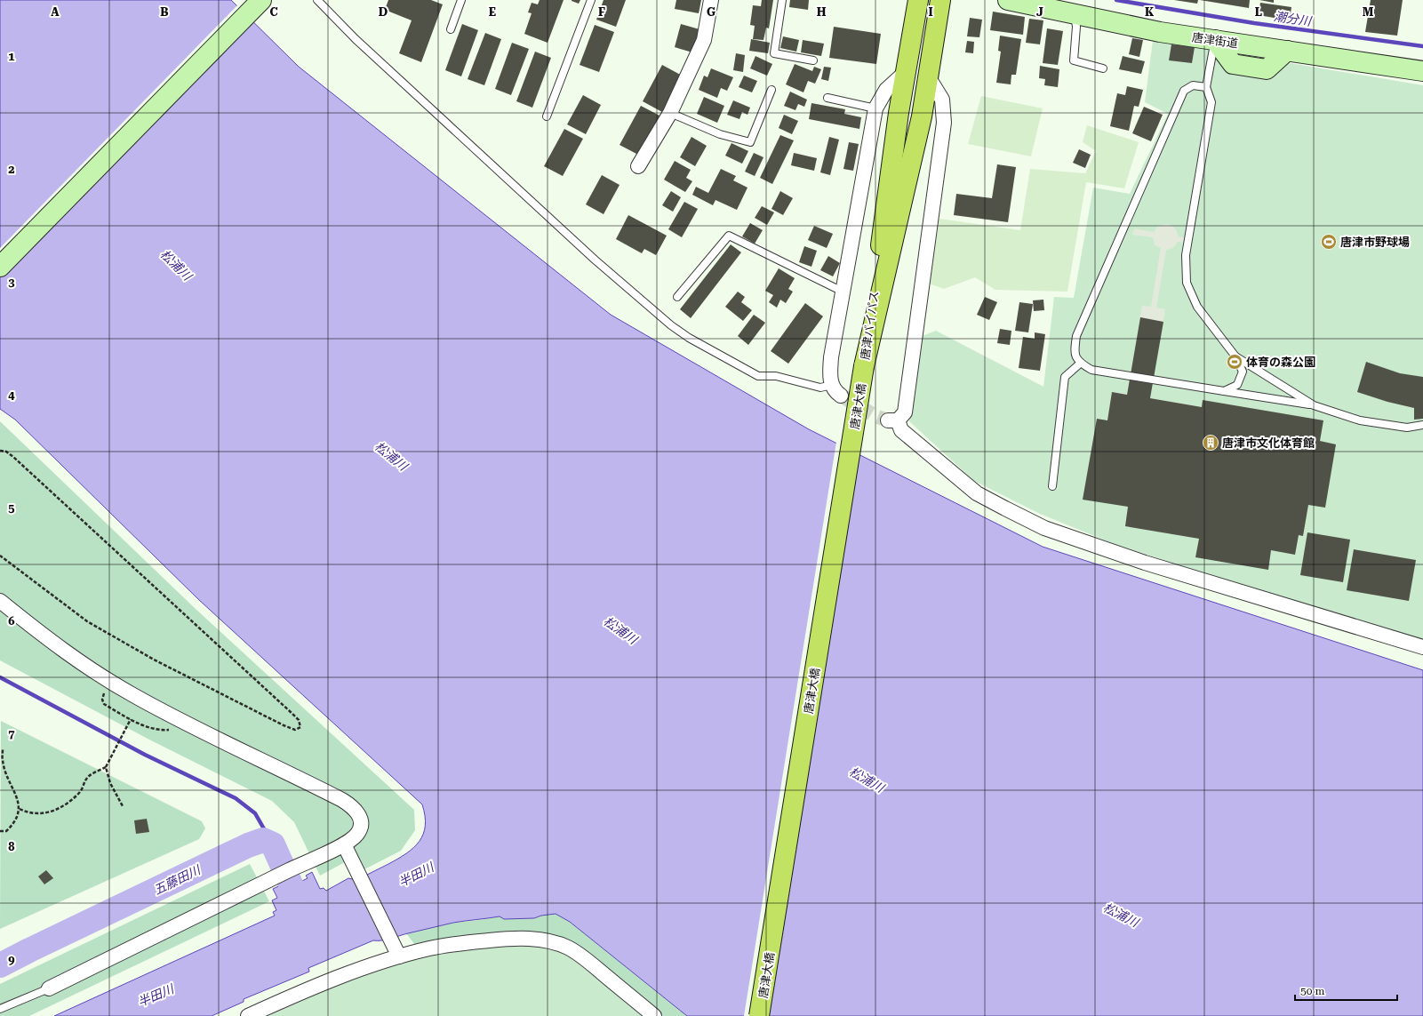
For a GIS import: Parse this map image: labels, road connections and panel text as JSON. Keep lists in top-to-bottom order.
{
  "streets": {
    "highway": ["唐津バイパス", "唐津大橋"],
    "street": ["唐津街道"]
  },
  "crossings": [
    ["唐津バイパス", "唐津大橋"]
  ],
  "water": [
    "潮分川",
    "松浦川",
    "半田川",
    "五藤田川"
  ],
  "places": {
    "sports": ["唐津市野球場", "体育の森公園"],
    "building": ["唐津市文化体育館"]
  },
  "scale_bar": "50 m",
  "grid": {
    "columns": [
      "A",
      "B",
      "C",
      "D",
      "E",
      "F",
      "G",
      "H",
      "I",
      "J",
      "K",
      "L",
      "M"
    ],
    "rows": [
      "1",
      "2",
      "3",
      "4",
      "5",
      "6",
      "7",
      "8",
      "9"
    ]
  }
}
